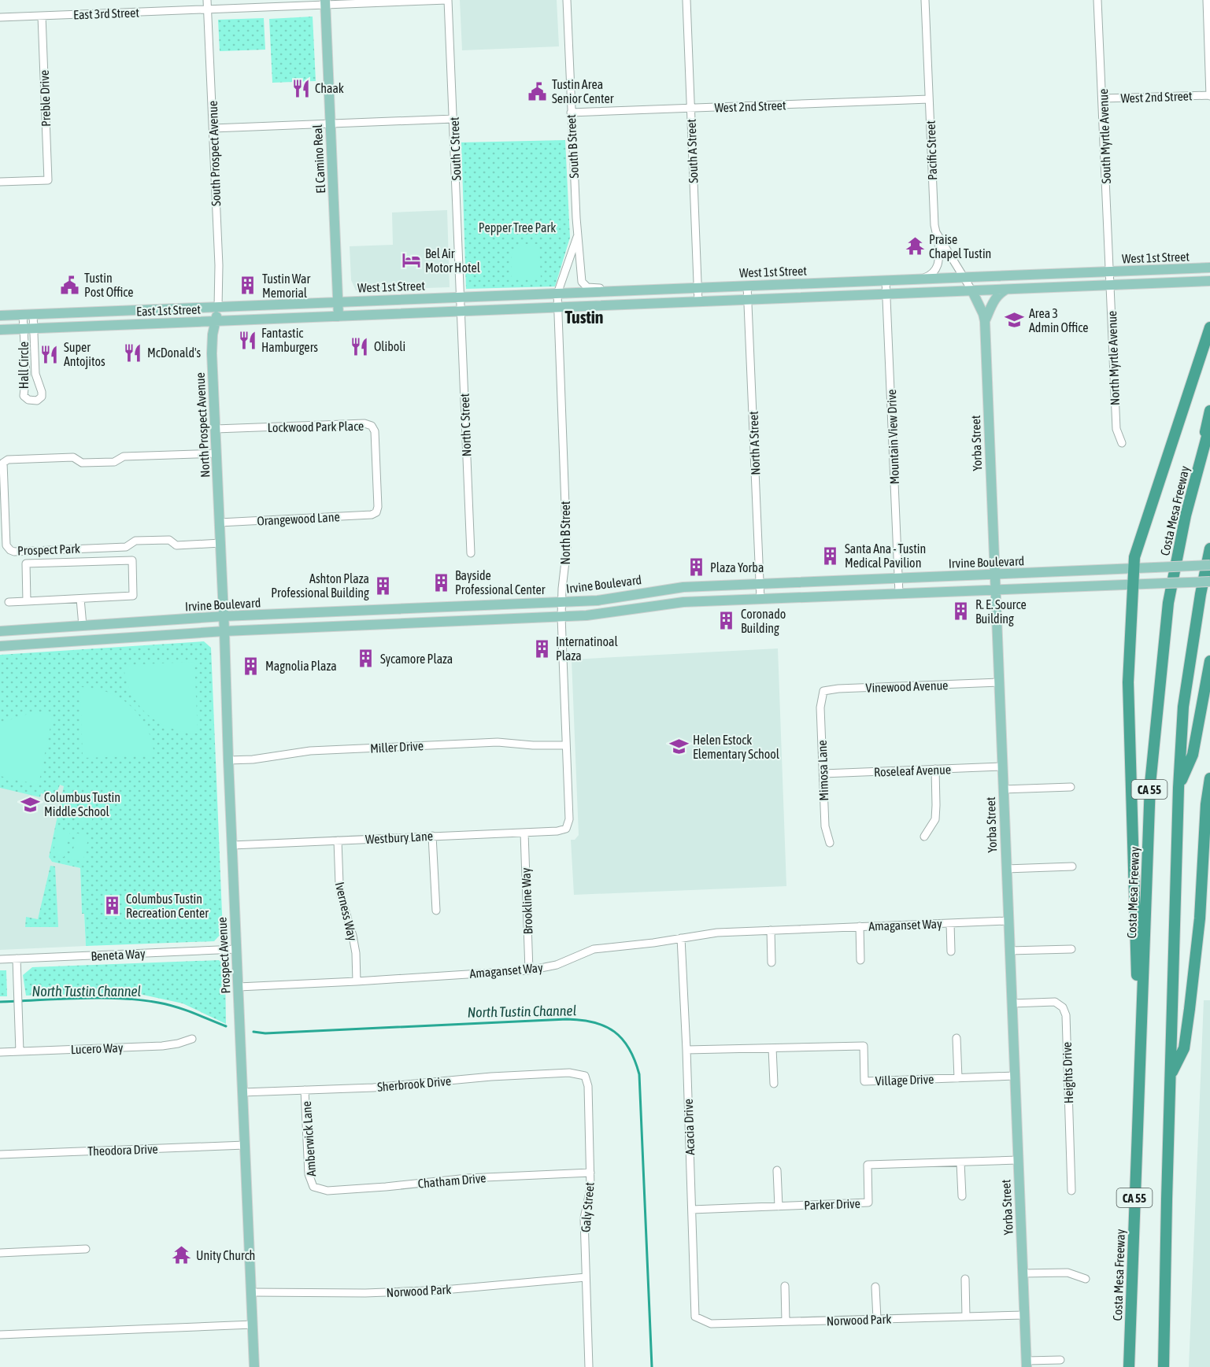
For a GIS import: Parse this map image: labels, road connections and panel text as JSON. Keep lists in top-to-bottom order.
{
  "streets": {
    "highway": ["Costa Mesa Freeway", "CA 55"],
    "main road": [
      "El Camino Real",
      "West 1st Street",
      "East 1st Street",
      "North Prospect Avenue",
      "Yorba Street",
      "Irvine Boulevard",
      "Prospect Avenue"
    ],
    "street": [
      "East 3rd Street",
      "West 2nd Street",
      "Preble Drive",
      "South Myrtle Avenue",
      "South B Street",
      "South C Street",
      "Pacific Street",
      "South A Street",
      "South Prospect Avenue",
      "North Myrtle Avenue",
      "Hall Circle",
      "North C Street",
      "Lockwood Park Place",
      "Mountain View Drive",
      "North A Street",
      "Orangewood Lane",
      "North B Street",
      "Prospect Park",
      "Vinewood Avenue",
      "Miller Drive",
      "Mimosa Lane",
      "Roseleaf Avenue",
      "Westbury Lane",
      "Brookline Way",
      "Iverness Way",
      "Amaganset Way",
      "Beneta Way",
      "Lucero Way",
      "Heights Drive",
      "Village Drive",
      "Sherbrook Drive",
      "Acacia Drive",
      "Amberwick Lane",
      "Theodora Drive",
      "Chatham Drive",
      "Parker Drive",
      "Galy Street",
      "Norwood Park"
    ]
  },
  "crossings": [
    ["East 3rd Street", "Preble Drive"],
    ["East 3rd Street", "South C Street"],
    ["East 3rd Street", "South Prospect Avenue"],
    ["East 3rd Street", "El Camino Real"],
    ["West 2nd Street", "South Myrtle Avenue"],
    ["West 2nd Street", "South B Street"],
    ["West 2nd Street", "Pacific Street"],
    ["West 2nd Street", "South A Street"],
    ["South Myrtle Avenue", "West 1st Street"],
    ["South Myrtle Avenue", "North Myrtle Avenue"],
    ["South B Street", "West 1st Street"],
    ["South B Street", "North B Street"],
    ["South C Street", "West 1st Street"],
    ["South C Street", "North C Street"],
    ["Pacific Street", "West 1st Street"],
    ["Pacific Street", "Yorba Street"],
    ["South A Street", "West 1st Street"],
    ["South Prospect Avenue", "East 1st Street"],
    ["South Prospect Avenue", "North Prospect Avenue"],
    ["El Camino Real", "West 1st Street"],
    ["El Camino Real", "East 1st Street"],
    ["West 1st Street", "East 1st Street"],
    ["West 1st Street", "North Myrtle Avenue"],
    ["West 1st Street", "North C Street"],
    ["West 1st Street", "Mountain View Drive"],
    ["West 1st Street", "North A Street"],
    ["West 1st Street", "Yorba Street"],
    ["West 1st Street", "North B Street"],
    ["East 1st Street", "Hall Circle"],
    ["East 1st Street", "North Prospect Avenue"],
    ["North Prospect Avenue", "Lockwood Park Place"],
    ["North Prospect Avenue", "Orangewood Lane"],
    ["North Prospect Avenue", "Prospect Park"],
    ["North Prospect Avenue", "Prospect Avenue"],
    ["Lockwood Park Place", "Orangewood Lane"],
    ["Mountain View Drive", "Irvine Boulevard"],
    ["North A Street", "Irvine Boulevard"],
    ["Yorba Street", "Irvine Boulevard"],
    ["Yorba Street", "Vinewood Avenue"],
    ["Yorba Street", "Roseleaf Avenue"],
    ["Yorba Street", "Amaganset Way"],
    ["Yorba Street", "Heights Drive"],
    ["Yorba Street", "Village Drive"],
    ["Yorba Street", "Parker Drive"],
    ["Yorba Street", "Norwood Park"],
    ["North B Street", "Irvine Boulevard"],
    ["North B Street", "Miller Drive"],
    ["North B Street", "Westbury Lane"],
    ["Prospect Park", "Prospect Avenue"],
    ["Irvine Boulevard", "Prospect Avenue"],
    ["Vinewood Avenue", "Mimosa Lane"],
    ["Miller Drive", "Prospect Avenue"],
    ["Mimosa Lane", "Roseleaf Avenue"],
    ["Westbury Lane", "Brookline Way"],
    ["Westbury Lane", "Iverness Way"],
    ["Westbury Lane", "Prospect Avenue"],
    ["Brookline Way", "Amaganset Way"],
    ["Iverness Way", "Amaganset Way"],
    ["Amaganset Way", "Prospect Avenue"],
    ["Amaganset Way", "Acacia Drive"],
    ["Beneta Way", "Prospect Avenue"],
    ["Prospect Avenue", "Sherbrook Drive"],
    ["Prospect Avenue", "Theodora Drive"],
    ["Prospect Avenue", "Norwood Park"],
    ["Village Drive", "Acacia Drive"],
    ["Sherbrook Drive", "Amberwick Lane"],
    ["Sherbrook Drive", "Galy Street"],
    ["Acacia Drive", "Parker Drive"],
    ["Acacia Drive", "Norwood Park"],
    ["Amberwick Lane", "Chatham Drive"],
    ["Chatham Drive", "Galy Street"],
    ["Galy Street", "Norwood Park"]
  ],
  "districts": ["Tustin"],
  "water": ["North Tustin Channel"],
  "parks": ["Pepper Tree Park"],
  "places": {
    "restaurant": [
      "Chaak",
      "Fantastic Hamburgers",
      "Oliboli",
      "McDonald's",
      "Super Antojitos"
    ],
    "public building": ["Tustin Area Senior Center", "Tustin Post Office"],
    "temple": ["Praise Chapel Tustin", "Unity Church"],
    "hotel": ["Bel Air Motor Hotel"],
    "building": [
      "Tustin War Memorial",
      "Santa Ana - Tustin Medical Pavilion",
      "Plaza Yorba",
      "Bayside Professional Center",
      "Ashton Plaza Professional Building",
      "R. E. Source Building",
      "Coronado Building",
      "Internatinoal Plaza",
      "Sycamore Plaza",
      "Magnolia Plaza",
      "Columbus Tustin Recreation Center"
    ],
    "school or university": ["Area 3 Admin Office", "Helen Estock Elementary School", "Columbus Tustin Middle School"]
  }
}
